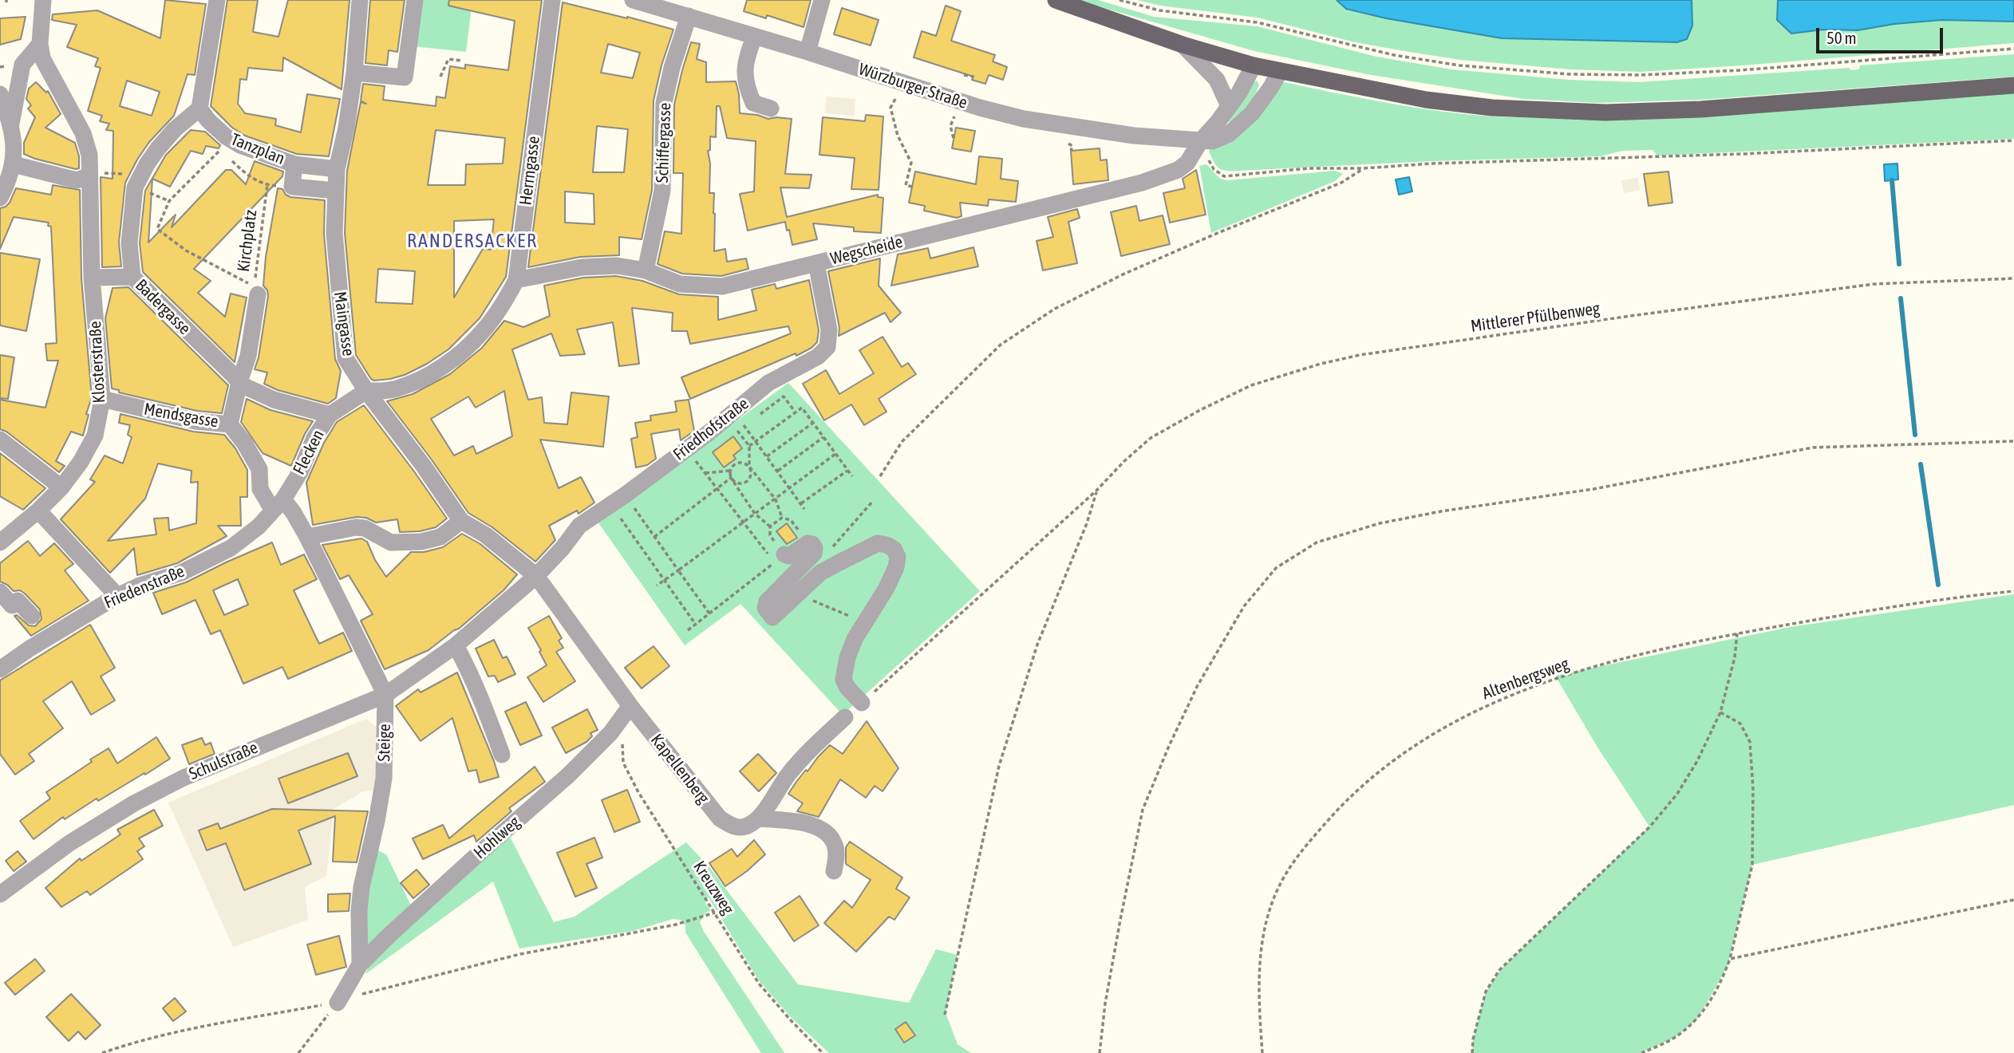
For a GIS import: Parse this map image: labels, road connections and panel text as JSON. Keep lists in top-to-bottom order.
{
  "streets": {
    "street": [
      "Würzburger Straße",
      "Schiffergasse",
      "Tanzplan",
      "Herrngasse",
      "Wegscheide",
      "Badergasse",
      "Maingasse",
      "Klosterstraße",
      "Mendsgasse",
      "Friedhofstraße",
      "Flecken",
      "Friedenstraße",
      "Steige",
      "Schulstraße",
      "Kapellenberg",
      "Hohlweg"
    ],
    "path": [
      "Kirchplatz",
      "Mittlerer Pfülbenweg",
      "Altenbergsweg",
      "Kreuzweg"
    ]
  },
  "crossings": [
    ["Würzburger Straße", "Schiffergasse"],
    ["Würzburger Straße", "Wegscheide"],
    ["Schiffergasse", "Wegscheide"],
    ["Tanzplan", "Badergasse"],
    ["Tanzplan", "Maingasse"],
    ["Herrngasse", "Wegscheide"],
    ["Herrngasse", "Maingasse"],
    ["Herrngasse", "Flecken"],
    ["Wegscheide", "Friedhofstraße"],
    ["Badergasse", "Flecken"],
    ["Maingasse", "Friedhofstraße"],
    ["Maingasse", "Flecken"],
    ["Maingasse", "Schulstraße"],
    ["Maingasse", "Kapellenberg"],
    ["Klosterstraße", "Mendsgasse"],
    ["Mendsgasse", "Flecken"],
    ["Mendsgasse", "Friedenstraße"],
    ["Mendsgasse", "Steige"],
    ["Friedhofstraße", "Schulstraße"],
    ["Friedhofstraße", "Kapellenberg"],
    ["Flecken", "Friedenstraße"],
    ["Flecken", "Steige"],
    ["Friedenstraße", "Steige"],
    ["Steige", "Schulstraße"],
    ["Steige", "Hohlweg"],
    ["Schulstraße", "Kapellenberg"],
    ["Kapellenberg", "Hohlweg"],
    ["Kapellenberg", "Kreuzweg"],
    ["Hohlweg", "Kreuzweg"]
  ],
  "districts": ["RANDERSACKER"],
  "scale_bar": "50 m"
}
